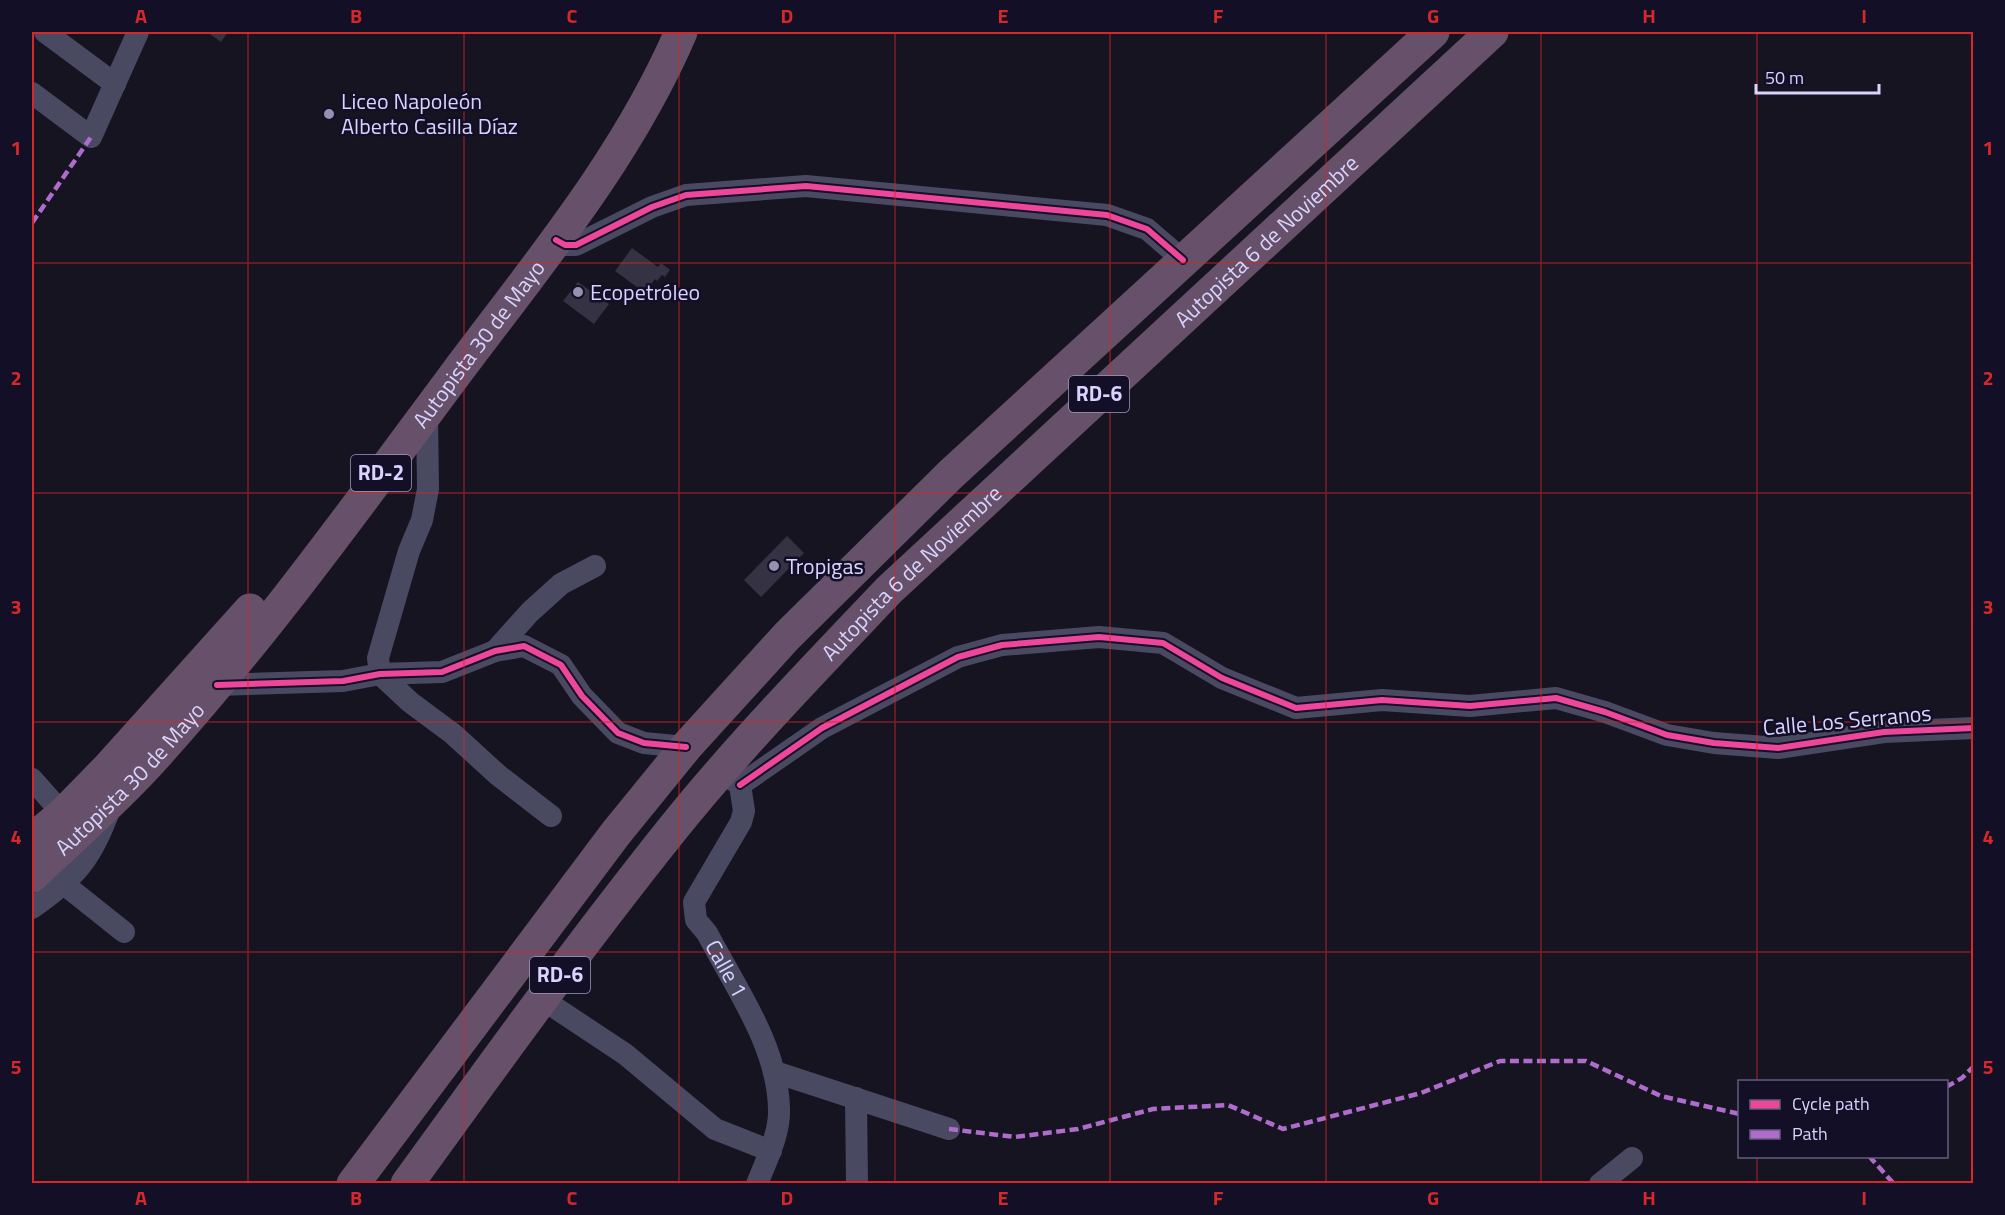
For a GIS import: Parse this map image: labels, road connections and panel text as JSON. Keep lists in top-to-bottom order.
{
  "streets": {
    "highway": [
      "Autopista 6 de Noviembre",
      "Autopista 30 de Mayo",
      "RD-6",
      "RD-2"
    ],
    "street": ["Calle Los Serranos", "Calle 1"]
  },
  "crossings": [
    ["Autopista 6 de Noviembre", "Calle Los Serranos"],
    ["Autopista 6 de Noviembre", "Calle 1"],
    ["Calle Los Serranos", "Calle 1"]
  ],
  "places": ["Liceo Napoleón Alberto Casilla Díaz", "Ecopetróleo", "Tropigas"],
  "legend": ["Cycle path", "Path"],
  "scale_bar": "50 m",
  "grid": {
    "columns": [
      "A",
      "B",
      "C",
      "D",
      "E",
      "F",
      "G",
      "H",
      "I"
    ],
    "rows": [
      "1",
      "2",
      "3",
      "4",
      "5"
    ]
  }
}
